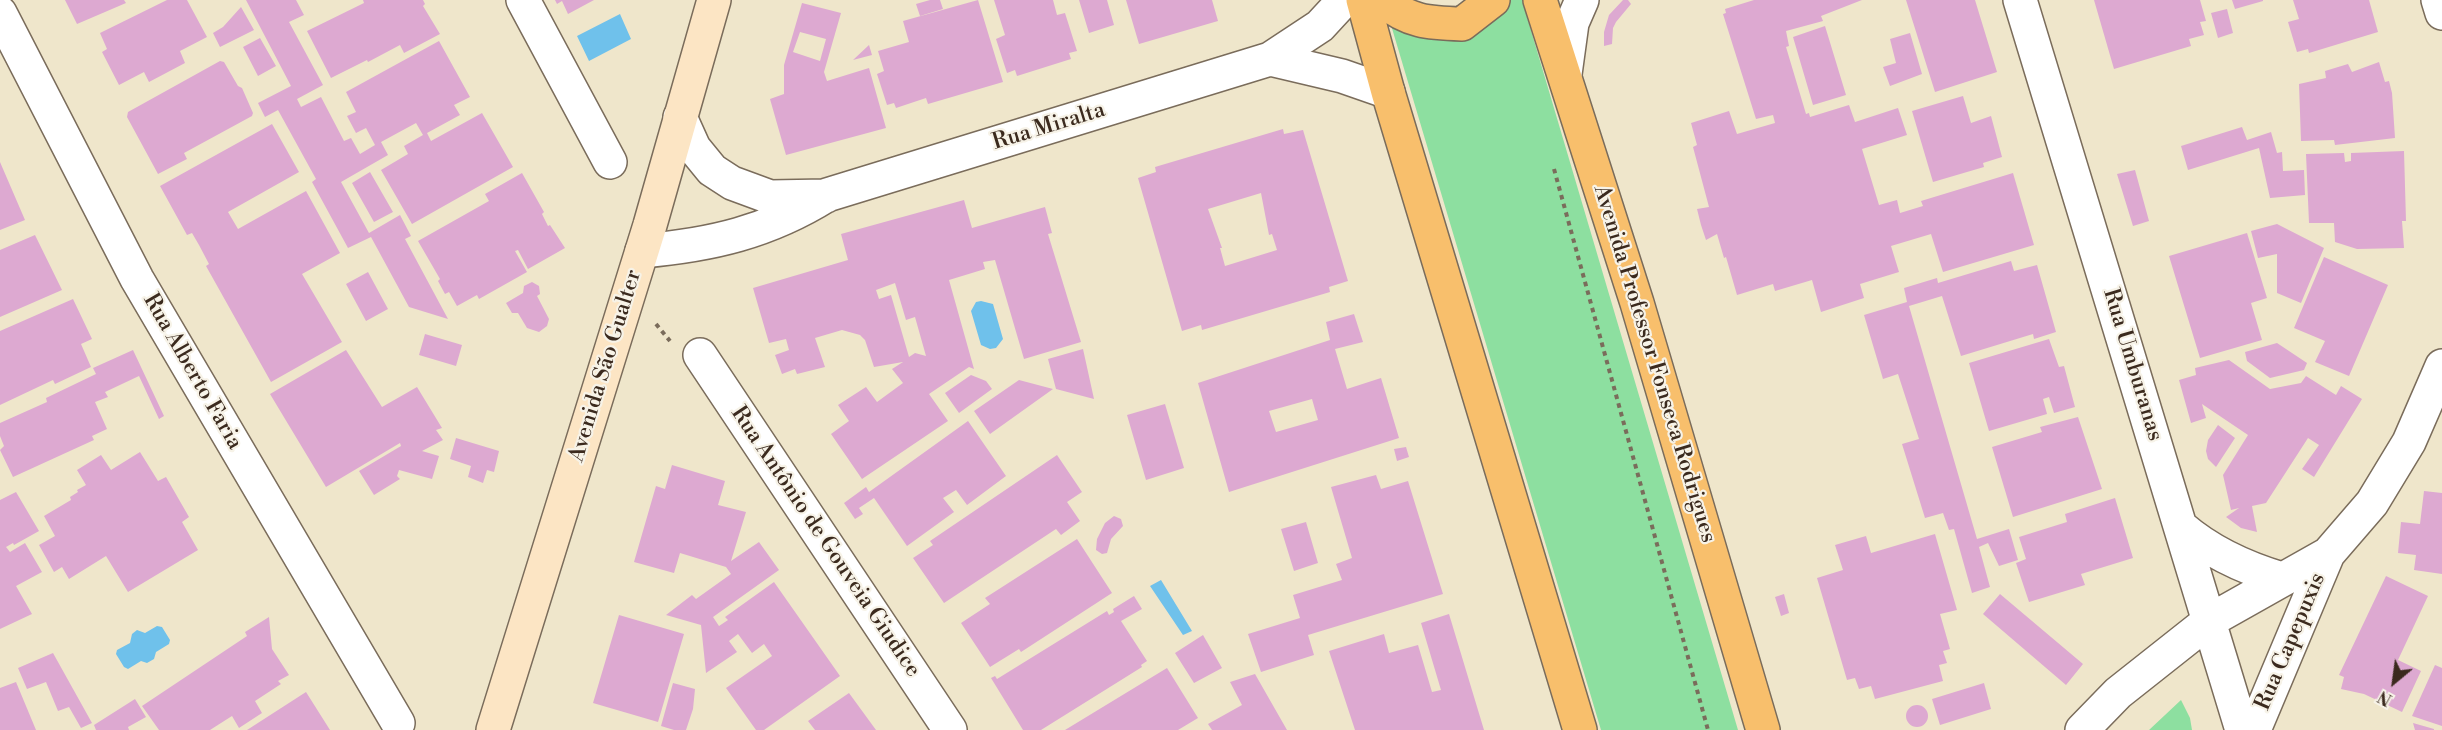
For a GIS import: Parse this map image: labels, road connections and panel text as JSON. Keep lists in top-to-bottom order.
{
  "streets": {
    "highway": ["Avenida Professor Fonseca Rodrigues"],
    "street": [
      "Rua Miralta",
      "Rua Umburanas",
      "Avenida São Gualter",
      "Rua Alberto Faria",
      "Rua Antônio de Gouveia Giudice",
      "Rua Capepuxis"
    ]
  },
  "crossings": [
    ["Rua Miralta", "Avenida São Gualter"],
    ["Rua Umburanas", "Rua Capepuxis"]
  ],
  "north": "bottom left"
}
